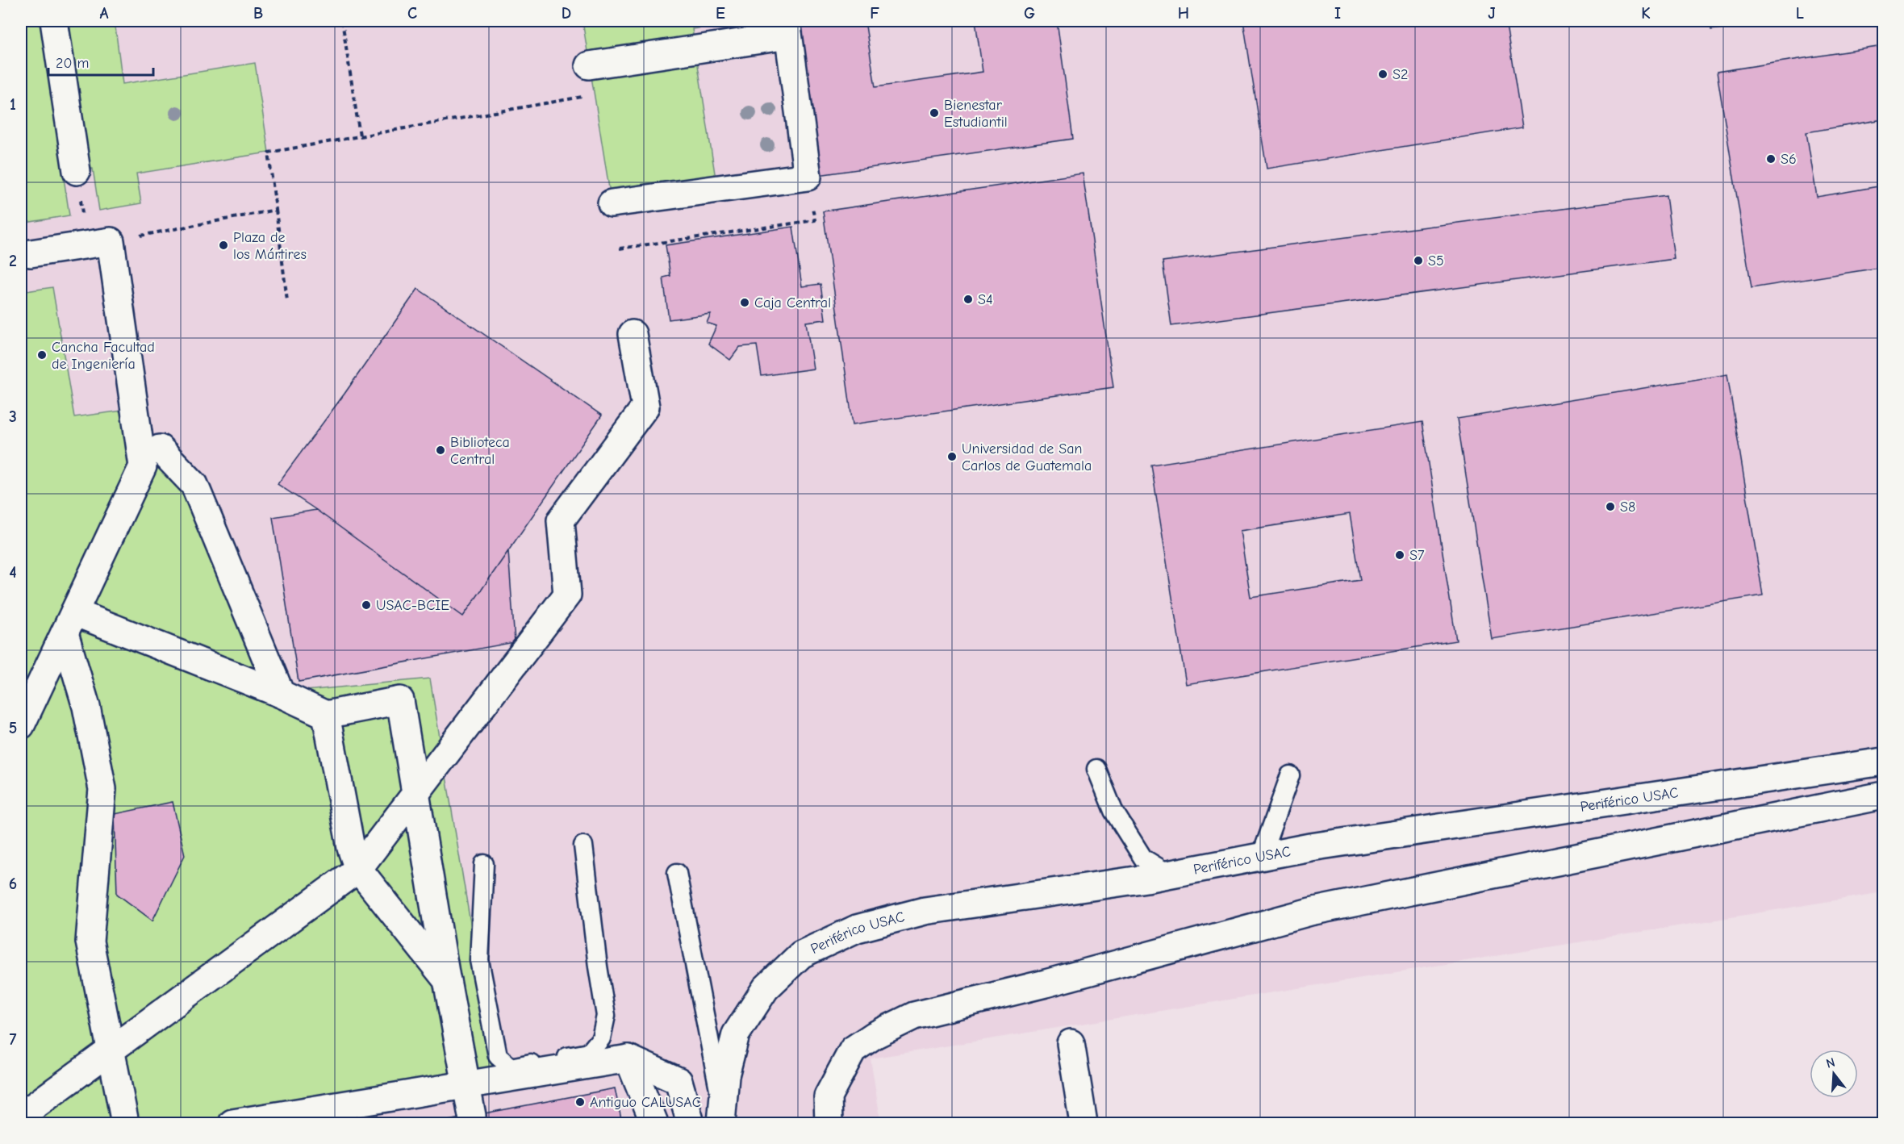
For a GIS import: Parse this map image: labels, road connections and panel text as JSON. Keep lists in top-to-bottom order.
{
  "streets": {
    "street": ["Periférico USAC"]
  },
  "places": [
    "S2",
    "Bienestar Estudiantil",
    "S6",
    "Plaza de los Mártires",
    "S5",
    "S4",
    "Caja Central",
    "Cancha Facultad de Ingeniería",
    "Biblioteca Central",
    "Universidad de San Carlos de Guatemala",
    "S8",
    "S7",
    "USAC-BCIE",
    "Antiguo CALUSAC"
  ],
  "scale_bar": "20 m",
  "north": "top",
  "grid": {
    "columns": [
      "A",
      "B",
      "C",
      "D",
      "E",
      "F",
      "G",
      "H",
      "I",
      "J",
      "K",
      "L"
    ],
    "rows": [
      "1",
      "2",
      "3",
      "4",
      "5",
      "6",
      "7"
    ]
  }
}
